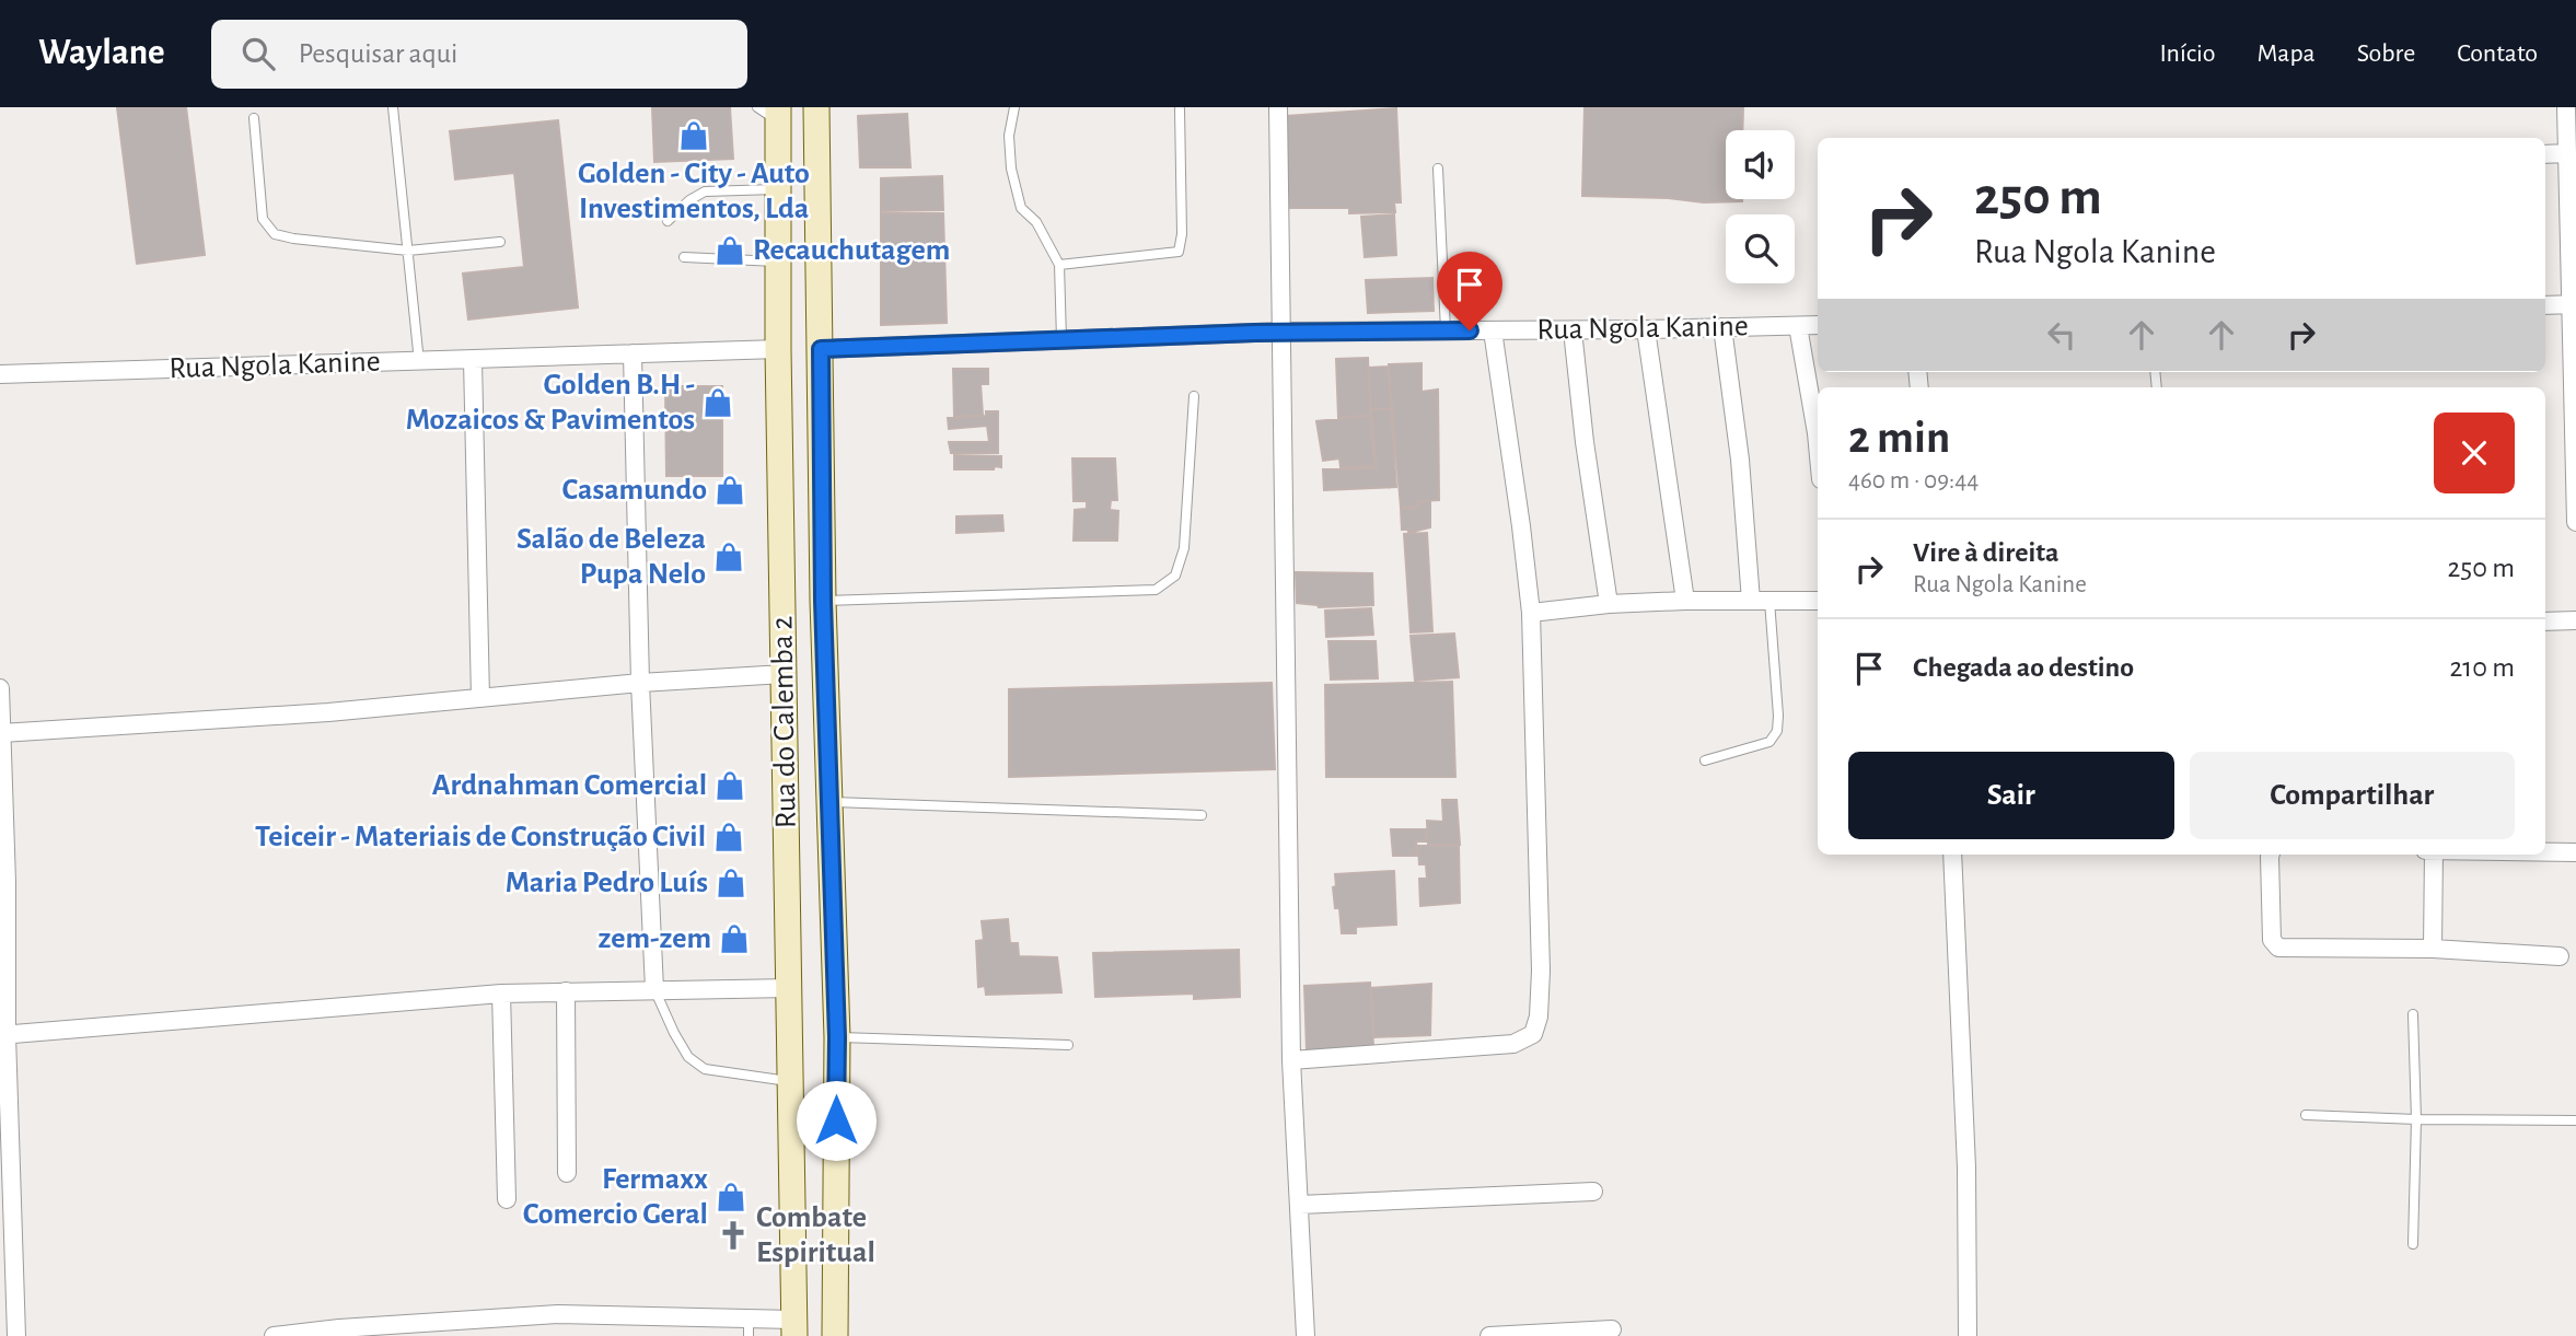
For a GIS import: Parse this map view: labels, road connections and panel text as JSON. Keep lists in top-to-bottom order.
{
  "streets": {
    "main road": ["Rua do Calemba 2"],
    "street": ["Rua Ngola Kanine"]
  },
  "crossings": [
    ["Rua Ngola Kanine", "Rua do Calemba 2"]
  ],
  "places": {
    "shop": [
      "Golden - City - Auto Investimentos, Lda",
      "Recauchutagem",
      "Golden B.H - Mozaicos & Pavimentos",
      "Casamundo",
      "Salão de Beleza Pupa Nelo",
      "Ardnahman Comercial",
      "Teiceir - Materiais de Construção Civil",
      "Maria Pedro Luís",
      "zem-zem",
      "Fermaxx Comercio Geral"
    ],
    "church": ["Combate Espiritual"]
  },
  "page": {
    "header": "Waylane",
    "search": "Pesquisar aqui",
    "nav": [
      "Início",
      "Mapa",
      "Sobre",
      "Contato"
    ],
    "turn": ["250 m", "Rua Ngola Kanine"],
    "heading": ["2 min", "460 m · 09:44"],
    "list": [
      {
        "name": "Vire à direita",
        "note": "Rua Ngola Kanine",
        "value": "250 m"
      },
      {
        "name": "Chegada ao destino",
        "value": "210 m"
      }
    ],
    "buttons": ["Sair", "Compartilhar"]
  }
}
